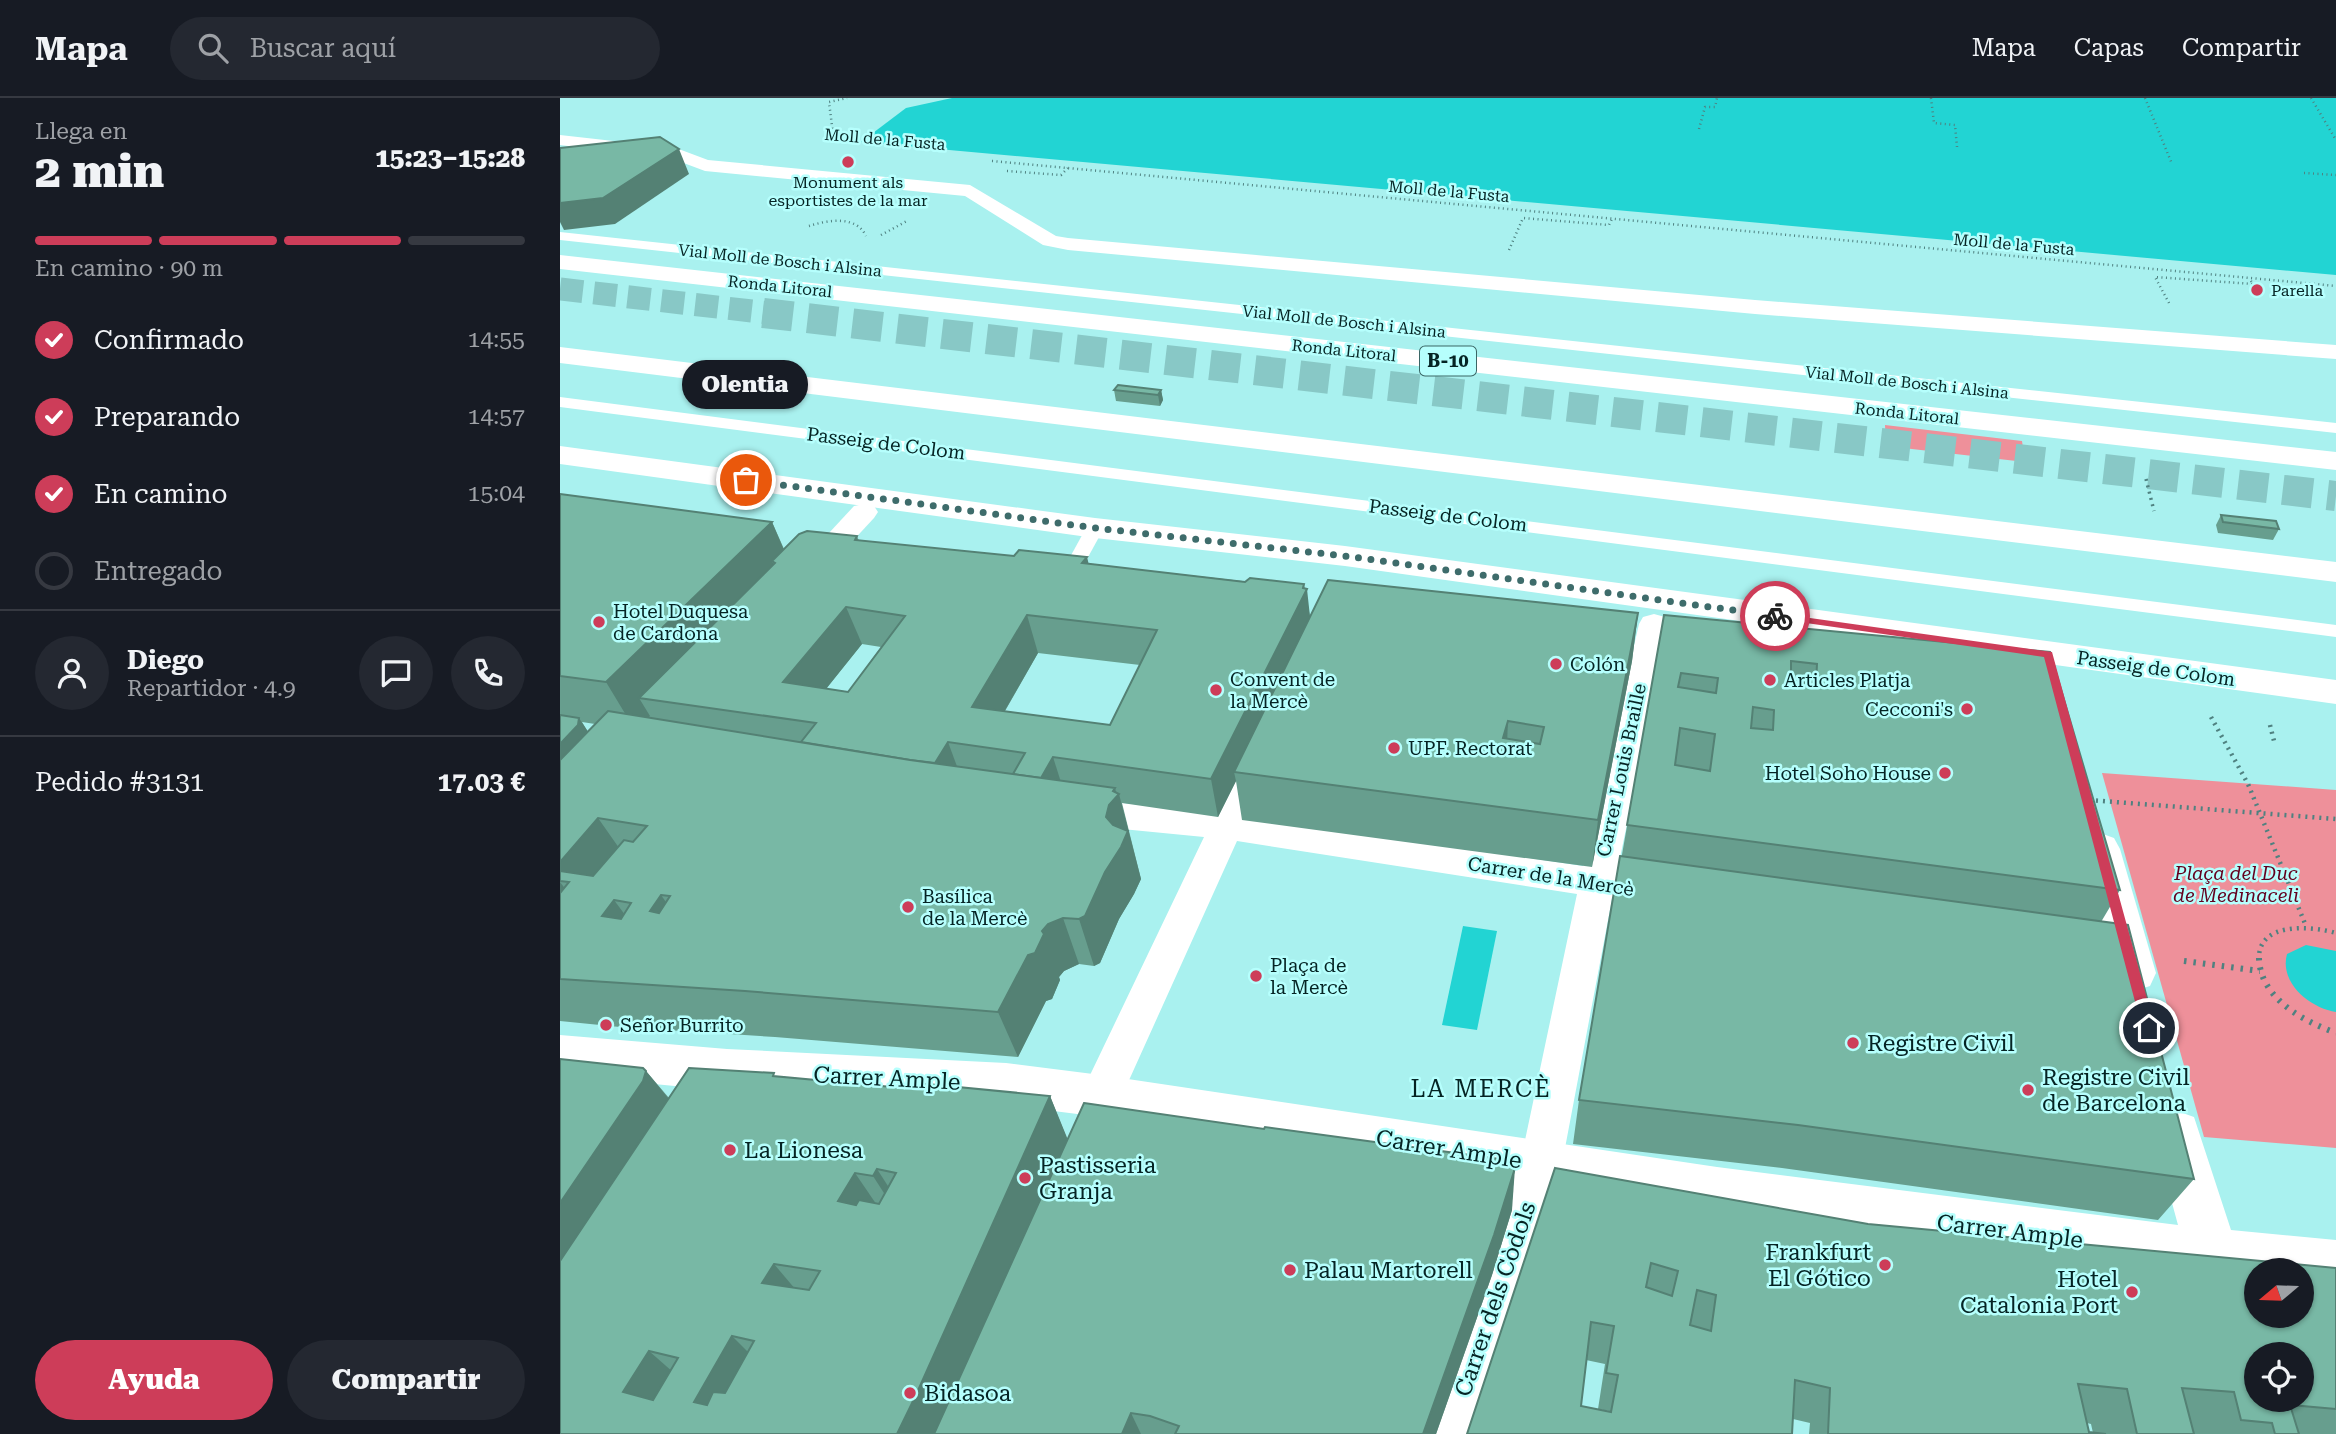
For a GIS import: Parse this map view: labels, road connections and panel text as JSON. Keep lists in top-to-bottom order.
{
  "streets": {
    "main road": [
      "Ronda Litoral",
      "B-10",
      "Passeig de Colom",
      "Carrer Ample",
      "Carrer dels Còdols"
    ],
    "street": ["Carrer Louis Braille", "Carrer de la Mercè"],
    "lane": ["Vial Moll de Bosch i Alsina"],
    "path": ["Moll de la Fusta"]
  },
  "crossings": [
    ["Carrer Louis Braille", "Carrer de la Mercè"],
    ["Carrer Louis Braille", "Carrer Ample"],
    ["Carrer Louis Braille", "Carrer dels Còdols"],
    ["Carrer Ample", "Carrer dels Còdols"]
  ],
  "districts": ["LA MERCÈ"],
  "parks": ["Plaça del Duc de Medinaceli"],
  "places": [
    "Monument als esportistes de la mar",
    "Parella",
    "Olentia",
    "Hotel Duquesa de Cardona",
    "Colón",
    "Articles Platja",
    "Convent de la Mercè",
    "Cecconi's",
    "UPF. Rectorat",
    "Hotel Soho House",
    "Basílica de la Mercè",
    "Plaça de la Mercè",
    "Señor Burrito",
    "Registre Civil",
    "Registre Civil de Barcelona",
    "La Lionesa",
    "Pastisseria Granja",
    "Frankfurt El Gótico",
    "Palau Martorell",
    "Hotel Catalonia Port",
    "Bidasoa"
  ],
  "north": "left",
  "page": {
    "header": "Mapa",
    "search": "Buscar aquí",
    "nav": ["Mapa", "Capas", "Compartir"],
    "heading": ["2 min", "Llega en", "15:23–15:28"],
    "panel": [
      "Diego",
      "Repartidor · 4.9",
      "Pedido #3131",
      "17.03 €"
    ],
    "bar": "En camino · 90 m",
    "list": [
      ["Confirmado", "14:55"],
      ["Preparando", "14:57"],
      ["En camino", "15:04"],
      "Entregado"
    ],
    "bubble": "Olentia",
    "buttons": ["Ayuda", "Compartir"]
  }
}
